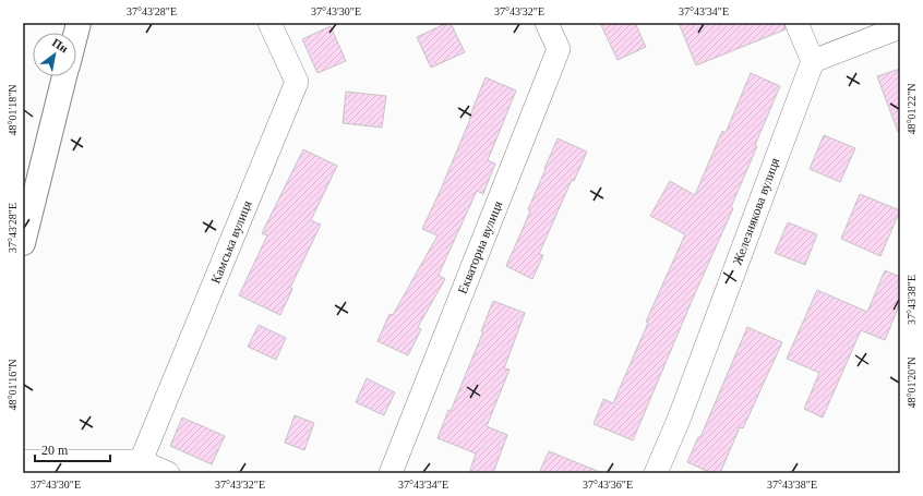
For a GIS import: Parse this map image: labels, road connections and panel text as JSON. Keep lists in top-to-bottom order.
{
  "streets": {
    "street": ["Железнякова вулиця", "Камська вулиця", "Екваторна вулиця"]
  },
  "scale_bar": "20 m",
  "north": "top right",
  "coordinates": [
    "37°43'28\"E",
    "37°43'30\"E",
    "37°43'32\"E",
    "37°43'34\"E",
    "48°01'22\"N",
    "48°01'18\"N",
    "37°43'38\"E",
    "48°01'20\"N",
    "48°01'16\"N",
    "37°43'36\"E"
  ]
}
